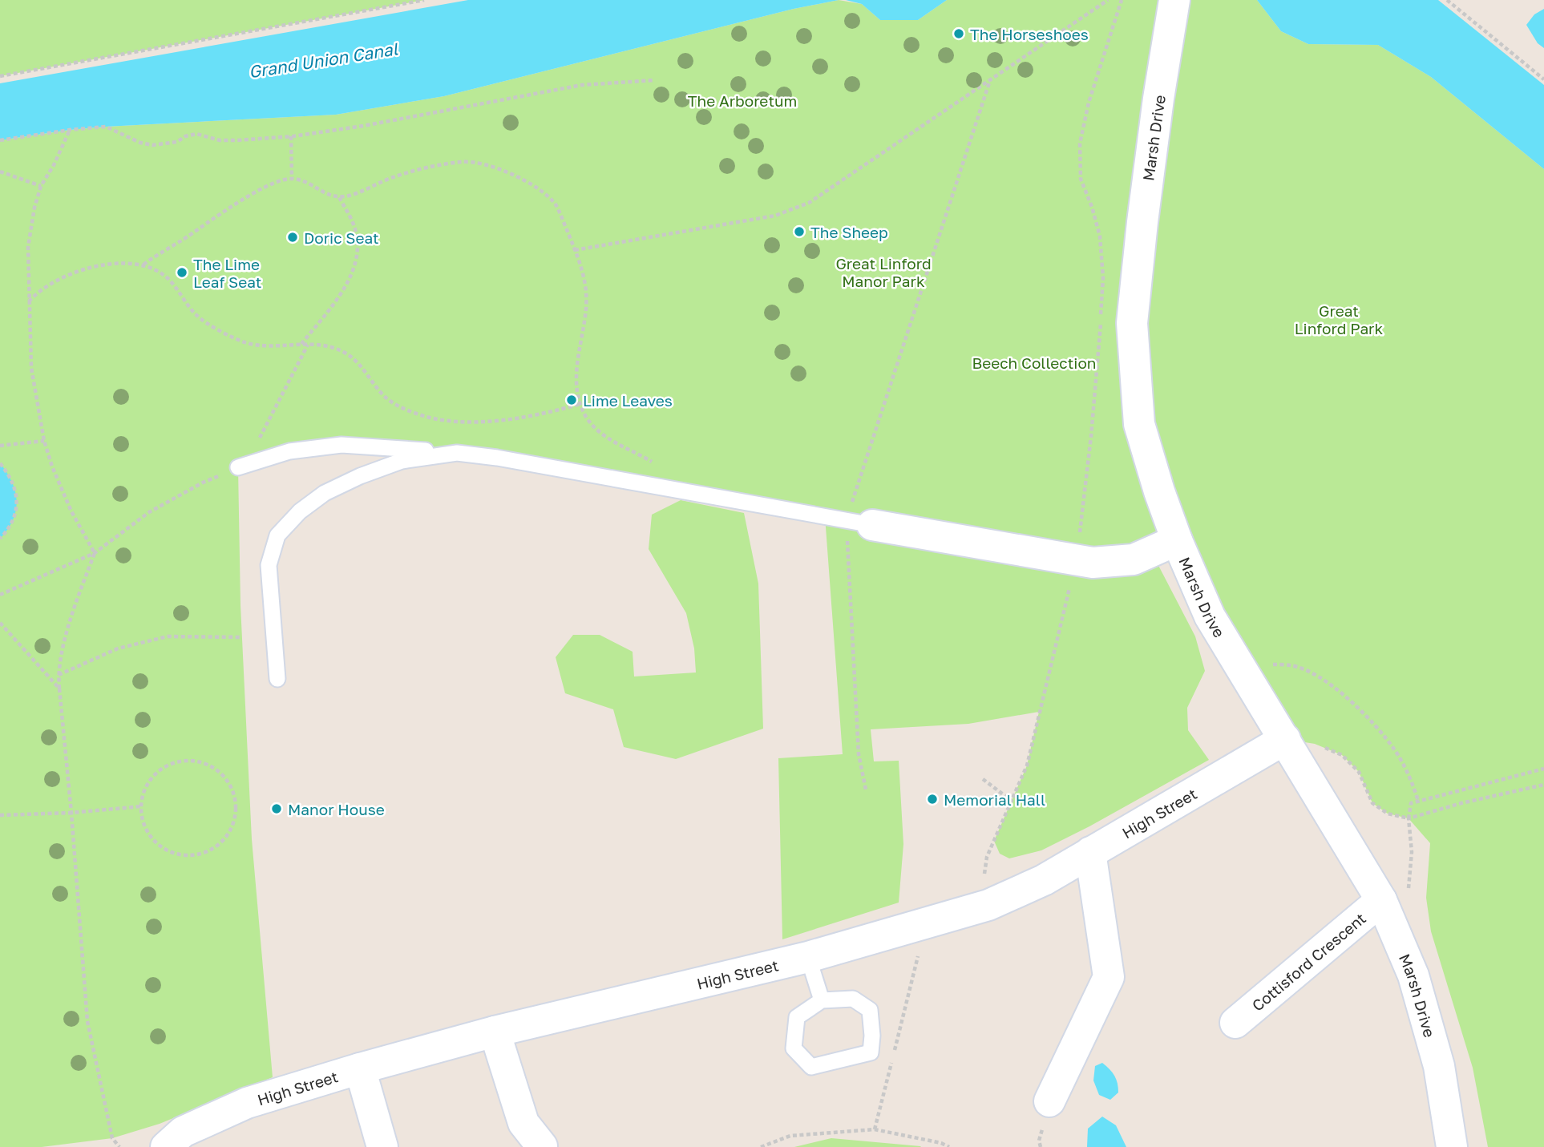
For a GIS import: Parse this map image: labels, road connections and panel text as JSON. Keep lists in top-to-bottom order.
{
  "streets": {
    "street": ["Marsh Drive", "High Street", "Cottisford Crescent"]
  },
  "crossings": [
    ["Marsh Drive", "High Street"],
    ["Marsh Drive", "Cottisford Crescent"]
  ],
  "water": ["Grand Union Canal"],
  "parks": [
    "The Arboretum",
    "Great Linford Manor Park",
    "Great Linford Park",
    "Beech Collection"
  ],
  "places": [
    "The Horseshoes",
    "The Sheep",
    "Doric Seat",
    "The Lime Leaf Seat",
    "Lime Leaves",
    "Memorial Hall",
    "Manor House"
  ]
}
